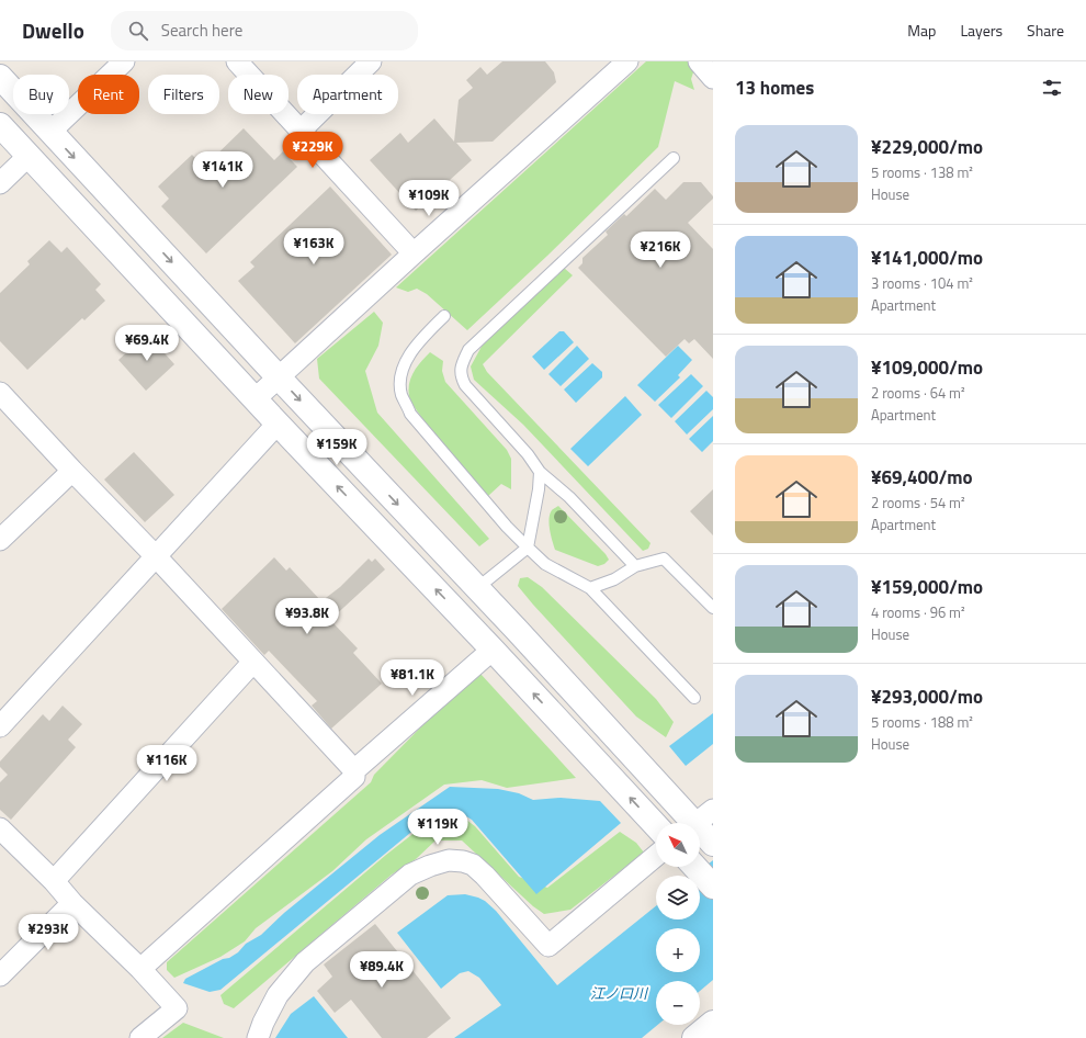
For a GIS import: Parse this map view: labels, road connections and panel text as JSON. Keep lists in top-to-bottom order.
{
  "water": ["江ノ口川"],
  "north": "top left",
  "page": {
    "header": "Dwello",
    "search": "Search here",
    "nav": ["Map", "Layers", "Share"],
    "heading": "13 homes",
    "chip": [
      "Buy",
      "Rent",
      "Filters",
      "New",
      "Apartment"
    ],
    "list": [
      {
        "name": "¥229,000/mo",
        "note": "5 rooms · 138 m² · House"
      },
      {
        "name": "¥141,000/mo",
        "note": "3 rooms · 104 m² · Apartment"
      },
      {
        "name": "¥109,000/mo",
        "note": "2 rooms · 64 m² · Apartment"
      },
      {
        "name": "¥69,400/mo",
        "note": "2 rooms · 54 m² · Apartment"
      },
      {
        "name": "¥159,000/mo",
        "note": "4 rooms · 96 m² · House"
      },
      {
        "name": "¥293,000/mo",
        "note": "5 rooms · 188 m² · House"
      }
    ],
    "price": [
      "¥229K",
      "¥141K",
      "¥109K",
      "¥163K",
      "¥216K",
      "¥69.4K",
      "¥159K",
      "¥93.8K",
      "¥81.1K",
      "¥116K",
      "¥119K",
      "¥293K",
      "¥89.4K"
    ],
    "map_buttons": ["+", "−"]
  }
}
